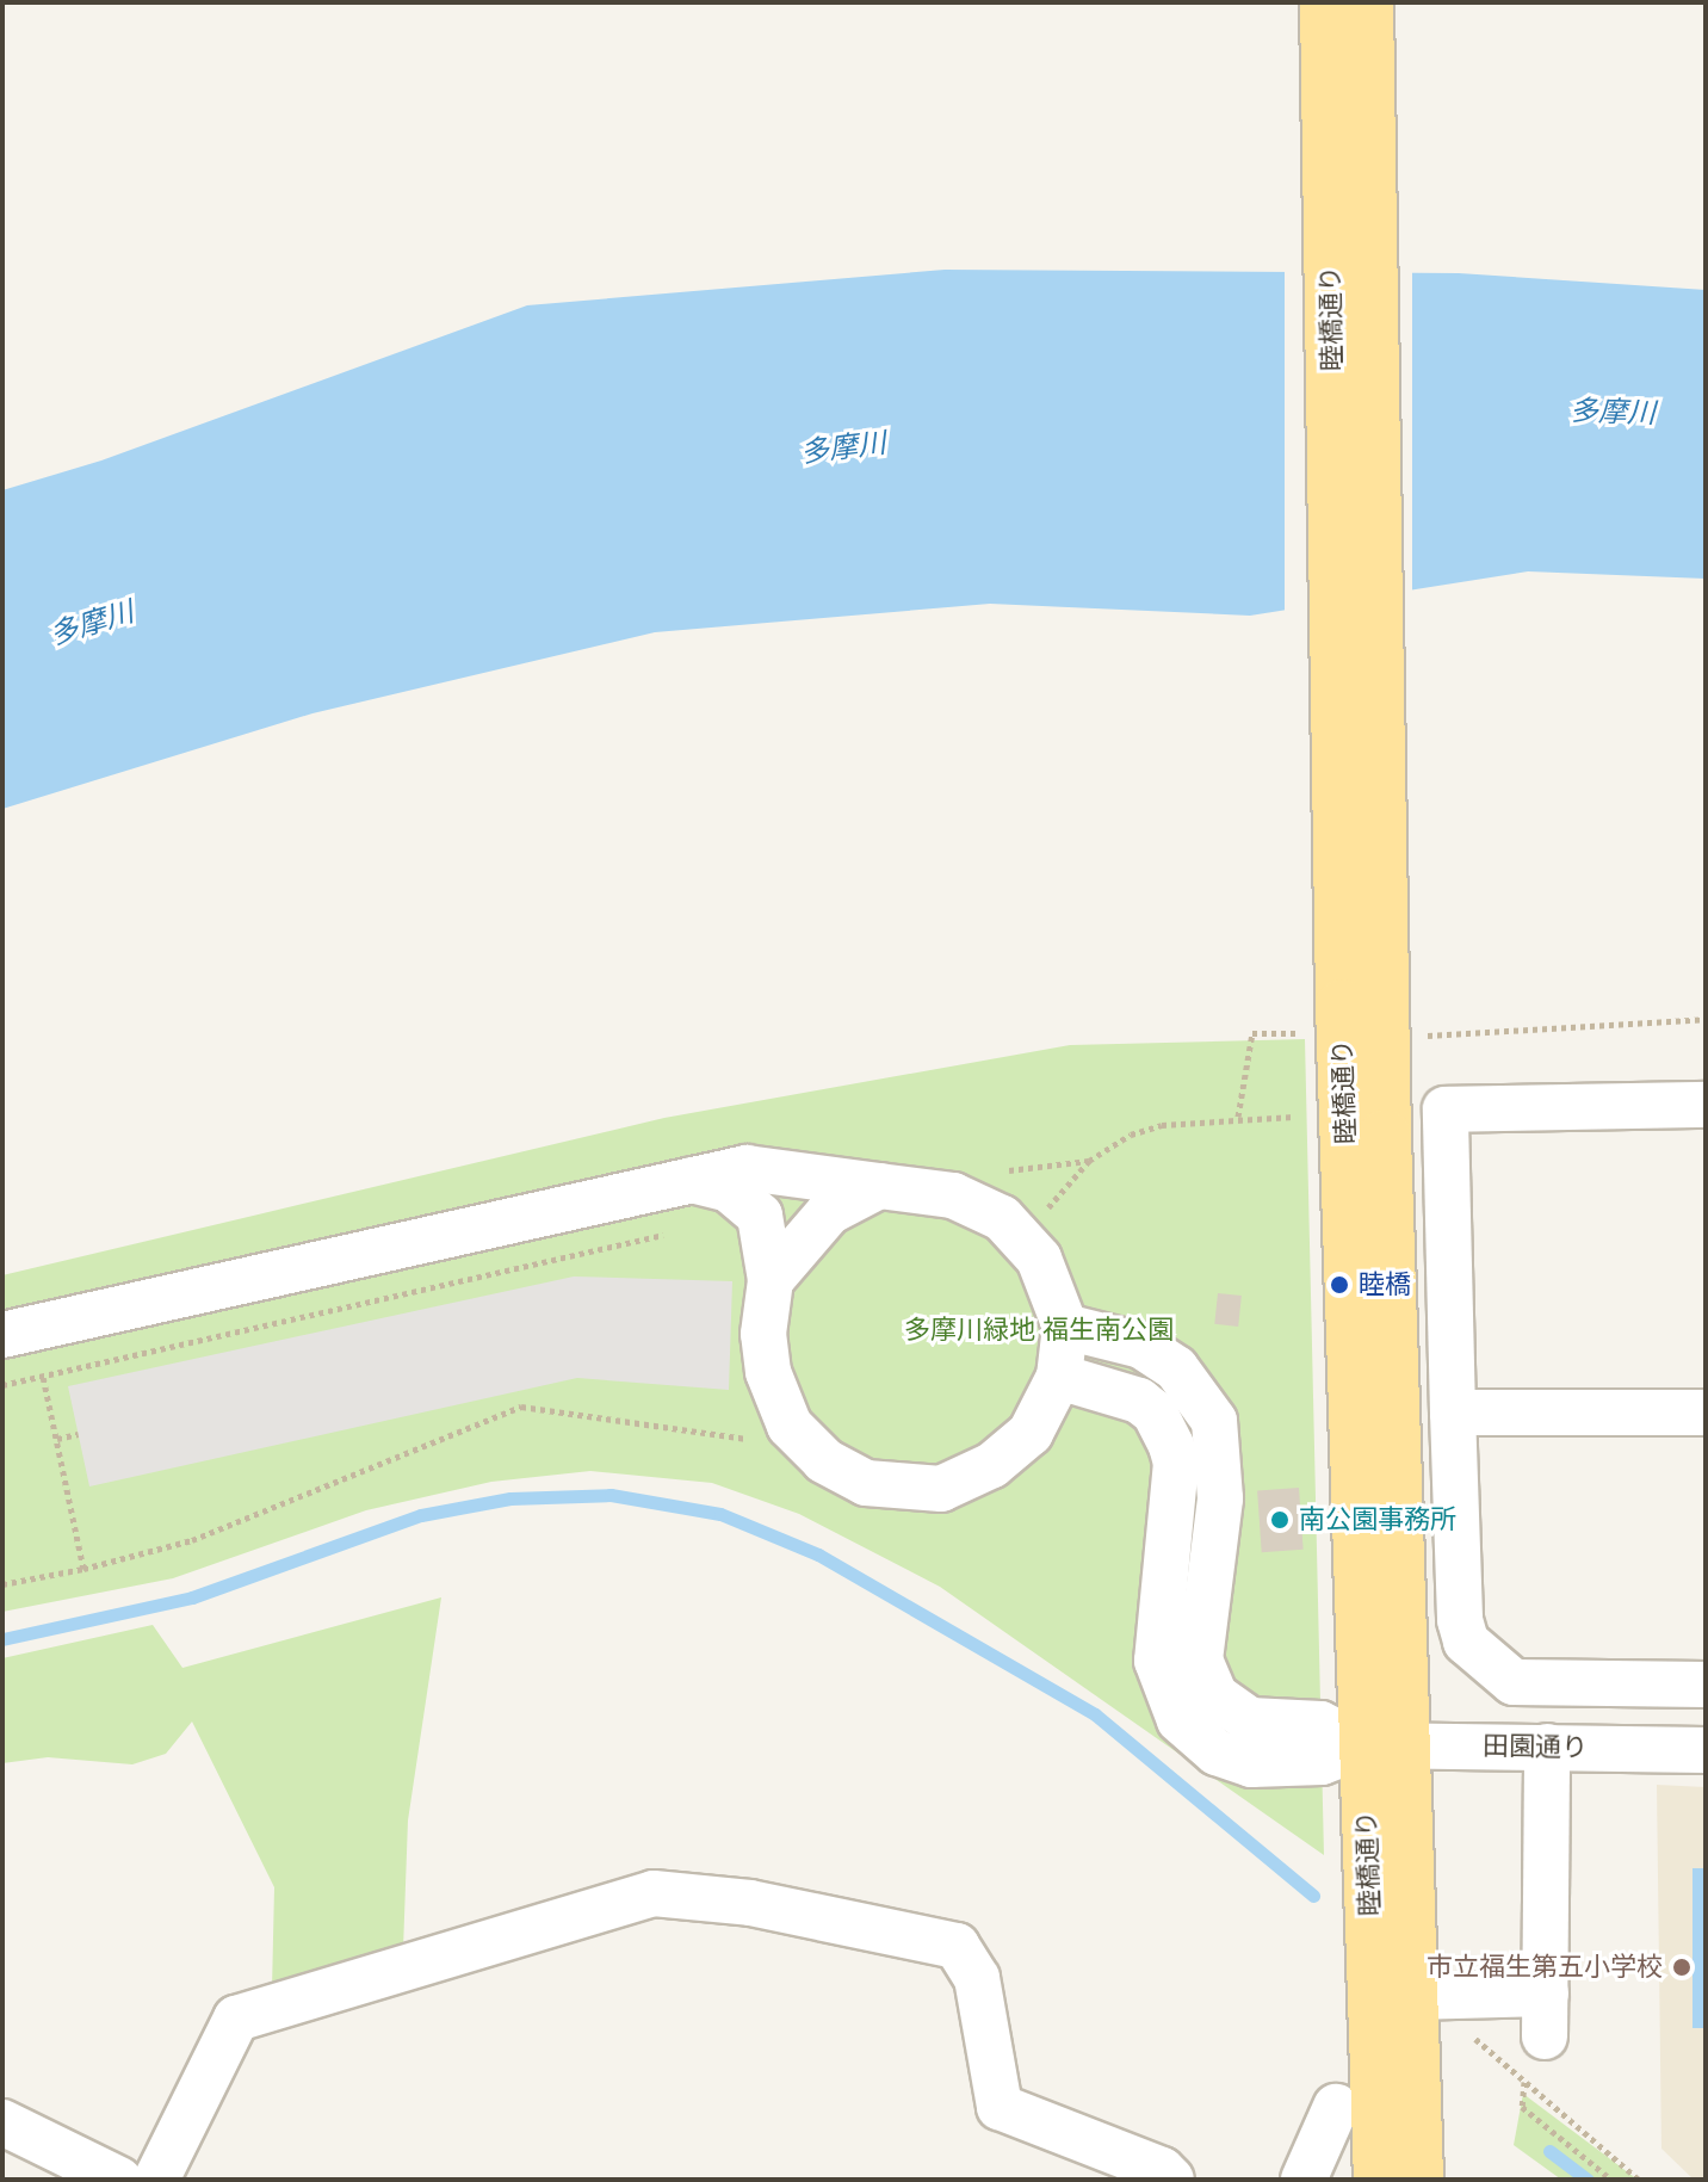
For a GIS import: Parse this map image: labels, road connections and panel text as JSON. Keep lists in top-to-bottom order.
{
  "streets": {
    "main road": ["睦橋通り"],
    "street": ["田園通り"]
  },
  "crossings": [
    ["睦橋通り", "田園通り"]
  ],
  "water": ["多摩川"],
  "parks": ["多摩川緑地 福生南公園"],
  "places": ["睦橋", "南公園事務所", "市立福生第五小学校"]
}
